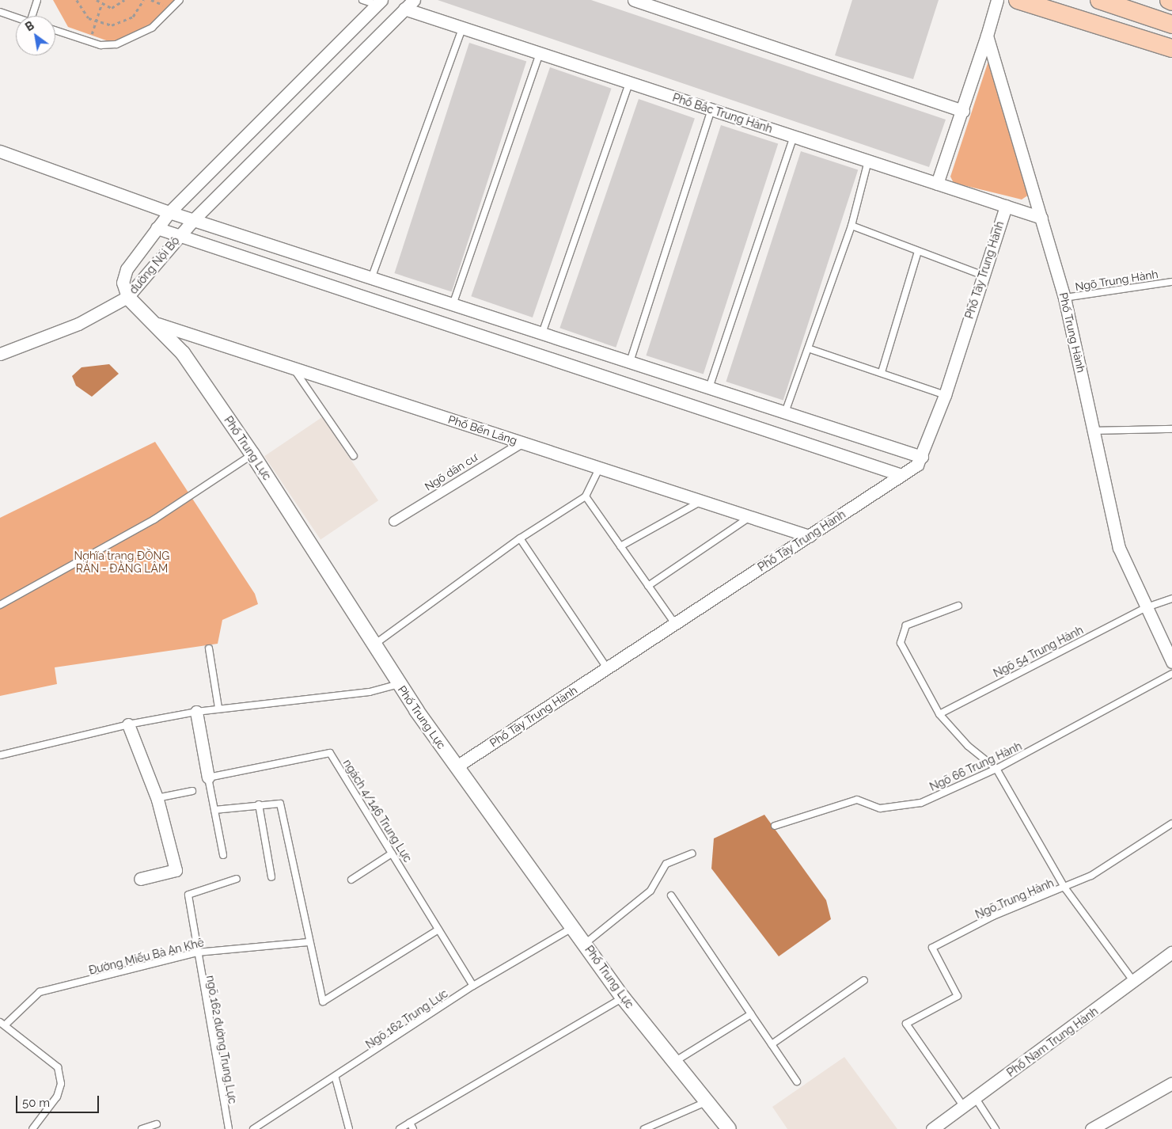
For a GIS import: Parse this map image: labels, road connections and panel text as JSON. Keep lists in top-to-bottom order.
{
  "streets": {
    "street": [
      "Phố Bắc Trung Hành",
      "đường Nội Bộ",
      "Phố Tây Trung Hành",
      "Phố Trung Hành",
      "Phố Bến Láng",
      "Phố Trung Lực",
      "Ngõ dân cư",
      "Phố Nam Trung Hành"
    ],
    "lane": [
      "Ngõ Trung Hành",
      "Ngõ 54 Trung Hành",
      "Ngõ 66 Trung Hành",
      "ngách 4/146 Trung Lực",
      "Đường Miếu Bà An Khê",
      "Ngõ 162 Trung Lực",
      "ngõ 162 đường Trung Lực"
    ]
  },
  "crossings": [
    ["Phố Bắc Trung Hành", "đường Nội Bộ"],
    ["Phố Bắc Trung Hành", "Phố Tây Trung Hành"],
    ["Phố Bắc Trung Hành", "Phố Trung Hành"],
    ["đường Nội Bộ", "Phố Trung Lực"],
    ["Phố Tây Trung Hành", "Phố Bến Láng"],
    ["Phố Tây Trung Hành", "Phố Trung Lực"],
    ["Ngõ Trung Hành", "Phố Trung Hành"],
    ["Ngõ Trung Hành", "Phố Nam Trung Hành"],
    ["Phố Trung Hành", "Ngõ 54 Trung Hành"],
    ["Phố Bến Láng", "Phố Trung Lực"],
    ["Phố Bến Láng", "Ngõ dân cư"],
    ["Phố Trung Lực", "Ngõ 162 Trung Lực"],
    ["ngách 4/146 Trung Lực", "Ngõ 162 Trung Lực"],
    ["Đường Miếu Bà An Khê", "ngõ 162 đường Trung Lực"]
  ],
  "parks": ["Nghĩa trang ĐỒNG RẮN - ĐẰNG LÂM"],
  "scale_bar": "50 m",
  "north": "top left"
}
